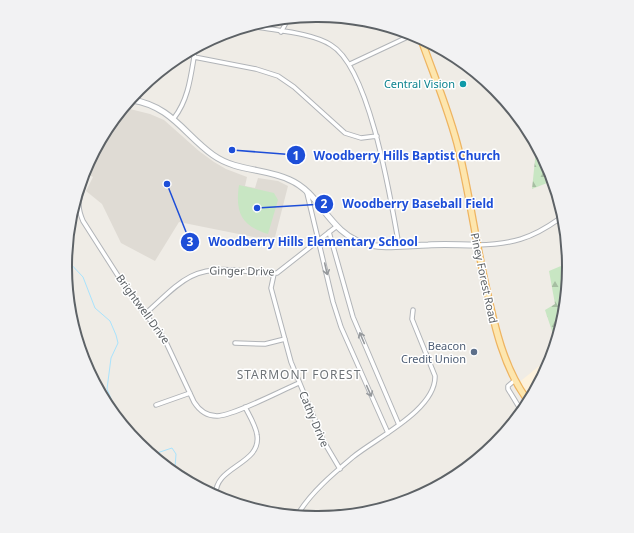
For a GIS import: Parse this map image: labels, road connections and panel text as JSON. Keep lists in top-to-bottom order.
{
  "streets": {
    "main road": ["Piney Forest Road"],
    "street": ["Ginger Drive", "Brightwell Drive", "Cathy Drive"]
  },
  "crossings": [
    ["Ginger Drive", "Brightwell Drive"],
    ["Ginger Drive", "Cathy Drive"],
    ["Brightwell Drive", "Cathy Drive"]
  ],
  "districts": ["STARMONT FOREST"],
  "places": [
    "Central Vision",
    "Woodberry Hills Baptist Church",
    "Woodberry Hills Elementary School",
    "Woodberry Baseball Field",
    "Beacon Credit Union"
  ]
}
